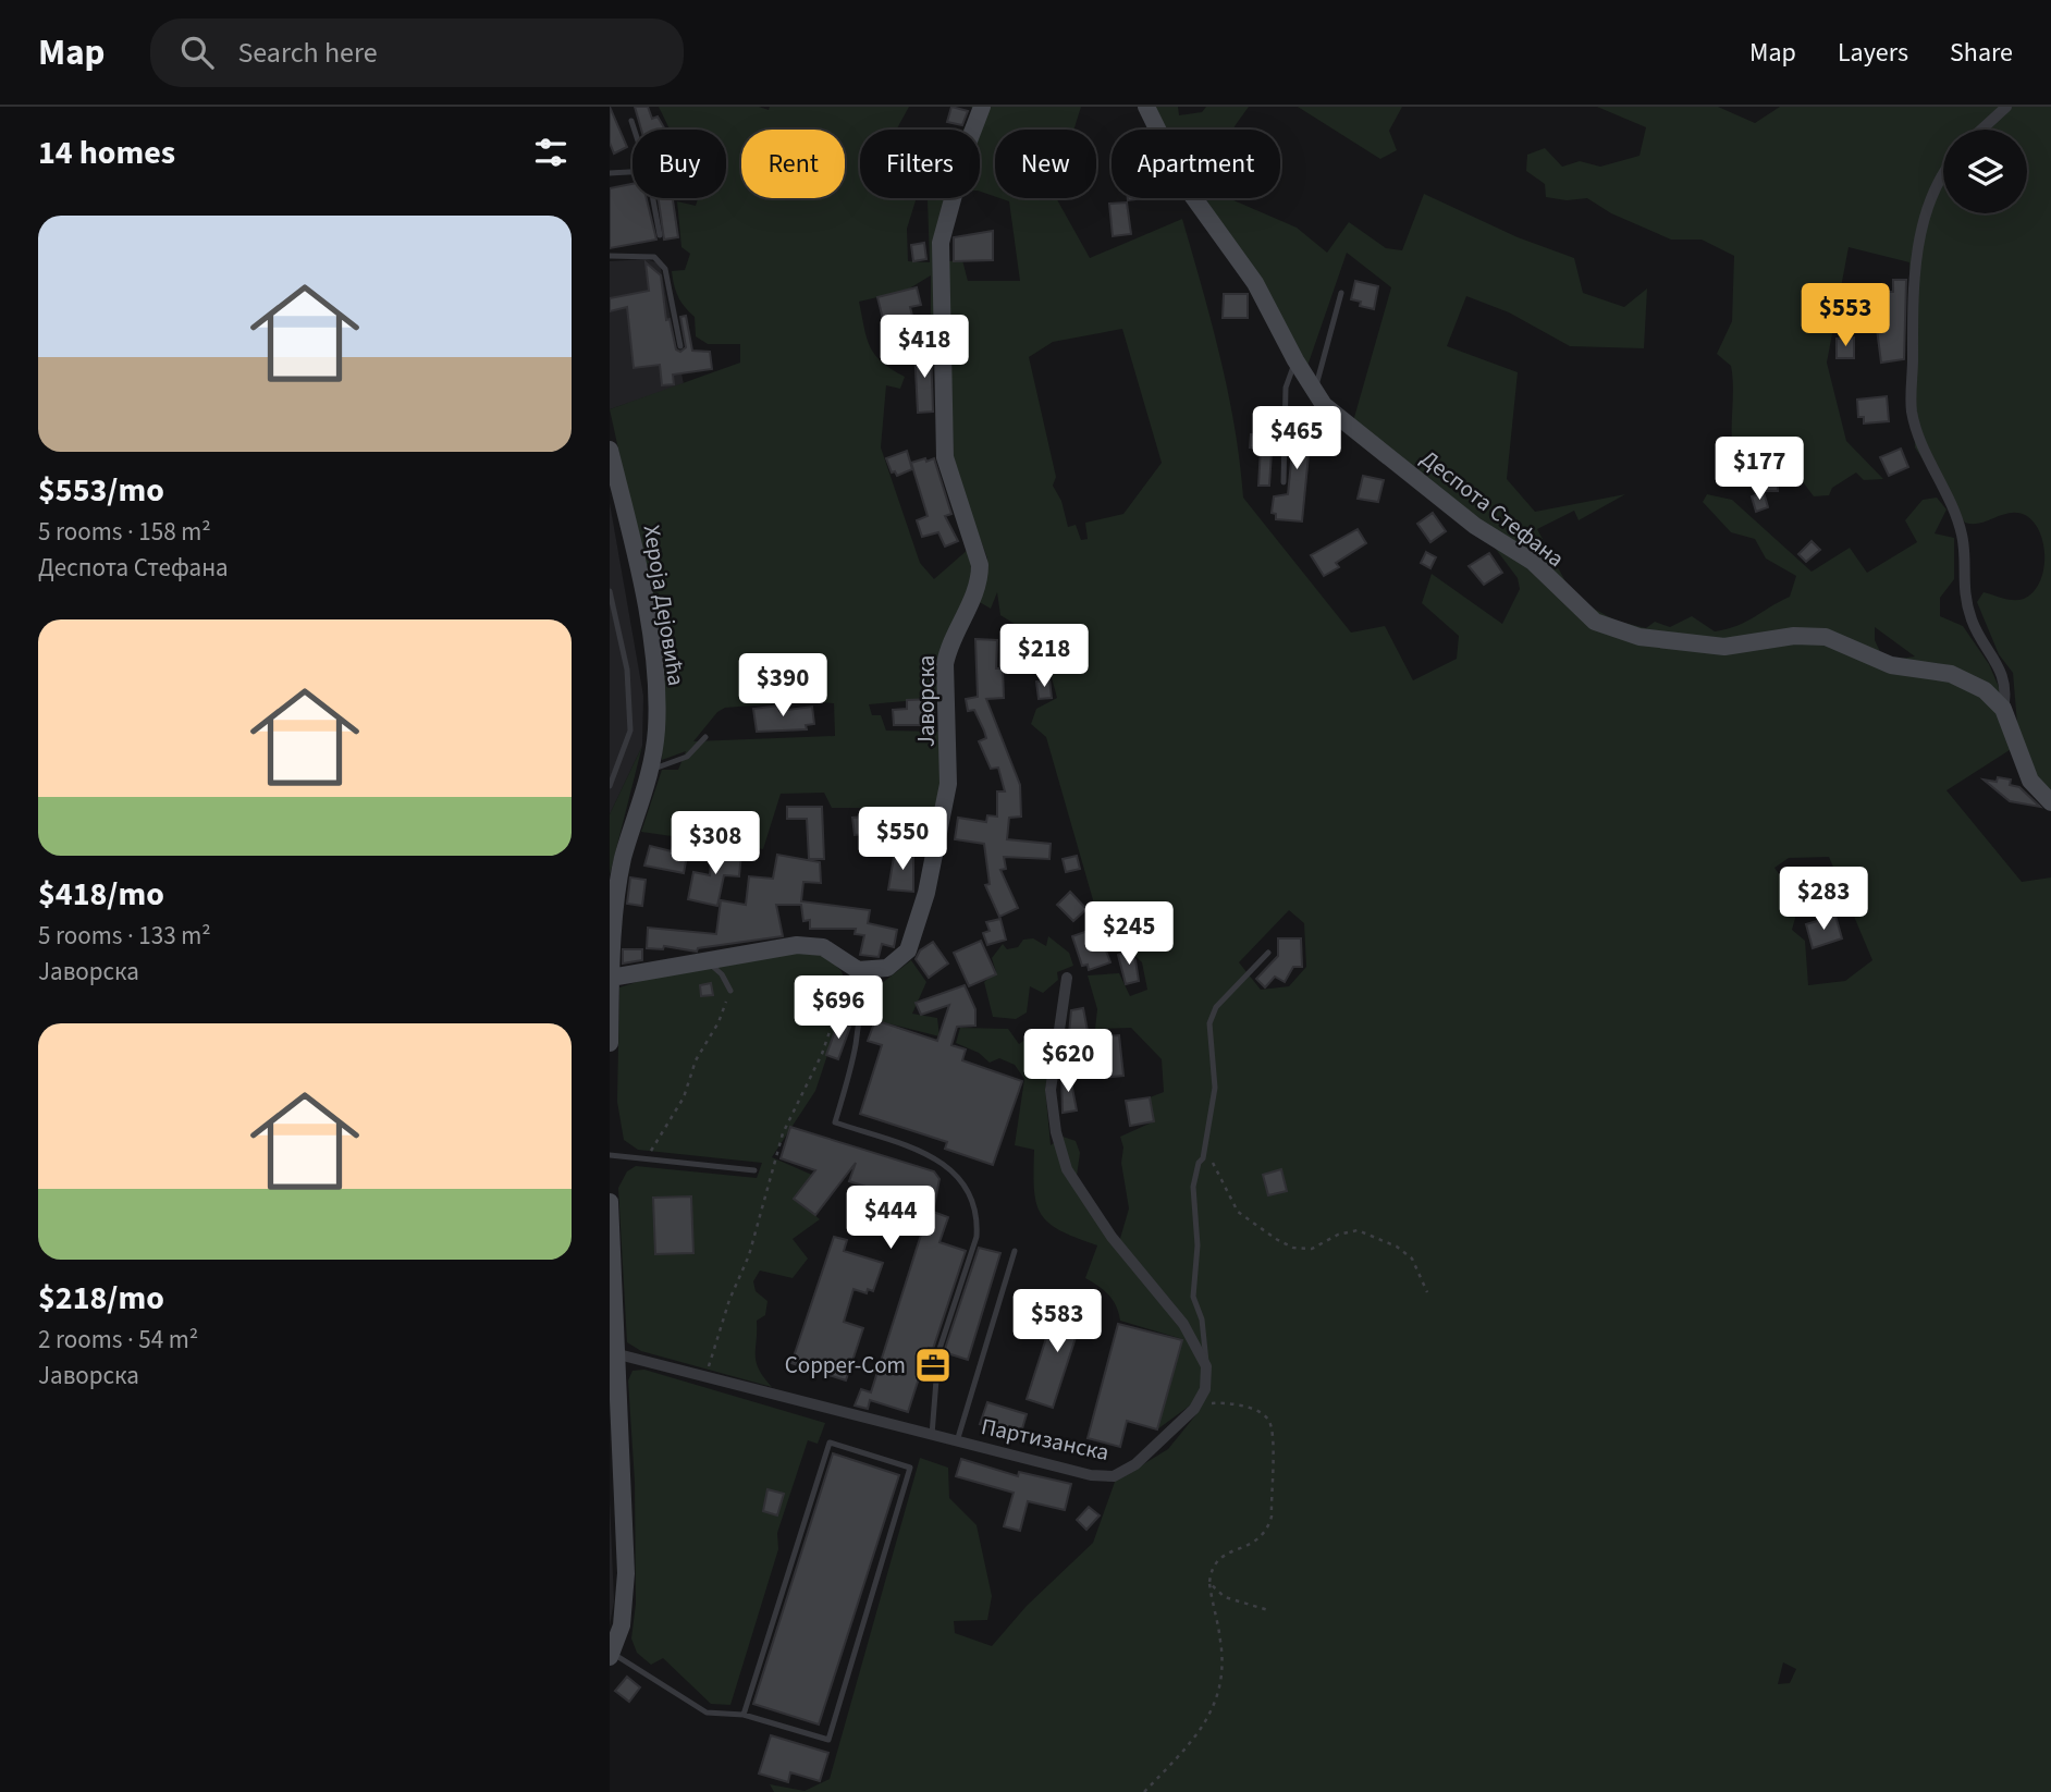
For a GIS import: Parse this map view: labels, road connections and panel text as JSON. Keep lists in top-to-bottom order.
{
  "streets": {
    "street": [
      "Деспота Стефана",
      "Хероја Дејовића",
      "Јаворска",
      "Партизанска"
    ]
  },
  "places": {
    "office": ["Copper-Com"]
  },
  "page": {
    "header": "Map",
    "search": "Search here",
    "nav": ["Map", "Layers", "Share"],
    "heading": "14 homes",
    "chip": [
      "Buy",
      "Rent",
      "Filters",
      "New",
      "Apartment"
    ],
    "list": [
      {
        "name": "$553/mo",
        "note": "5 rooms · 158 m² · Деспота Стефана"
      },
      {
        "name": "$418/mo",
        "note": "5 rooms · 133 m² · Јаворска"
      },
      {
        "name": "$218/mo",
        "note": "2 rooms · 54 m² · Јаворска"
      }
    ],
    "price": [
      "$553",
      "$418",
      "$465",
      "$177",
      "$218",
      "$390",
      "$550",
      "$308",
      "$283",
      "$245",
      "$696",
      "$620",
      "$444",
      "$583"
    ]
  }
}
